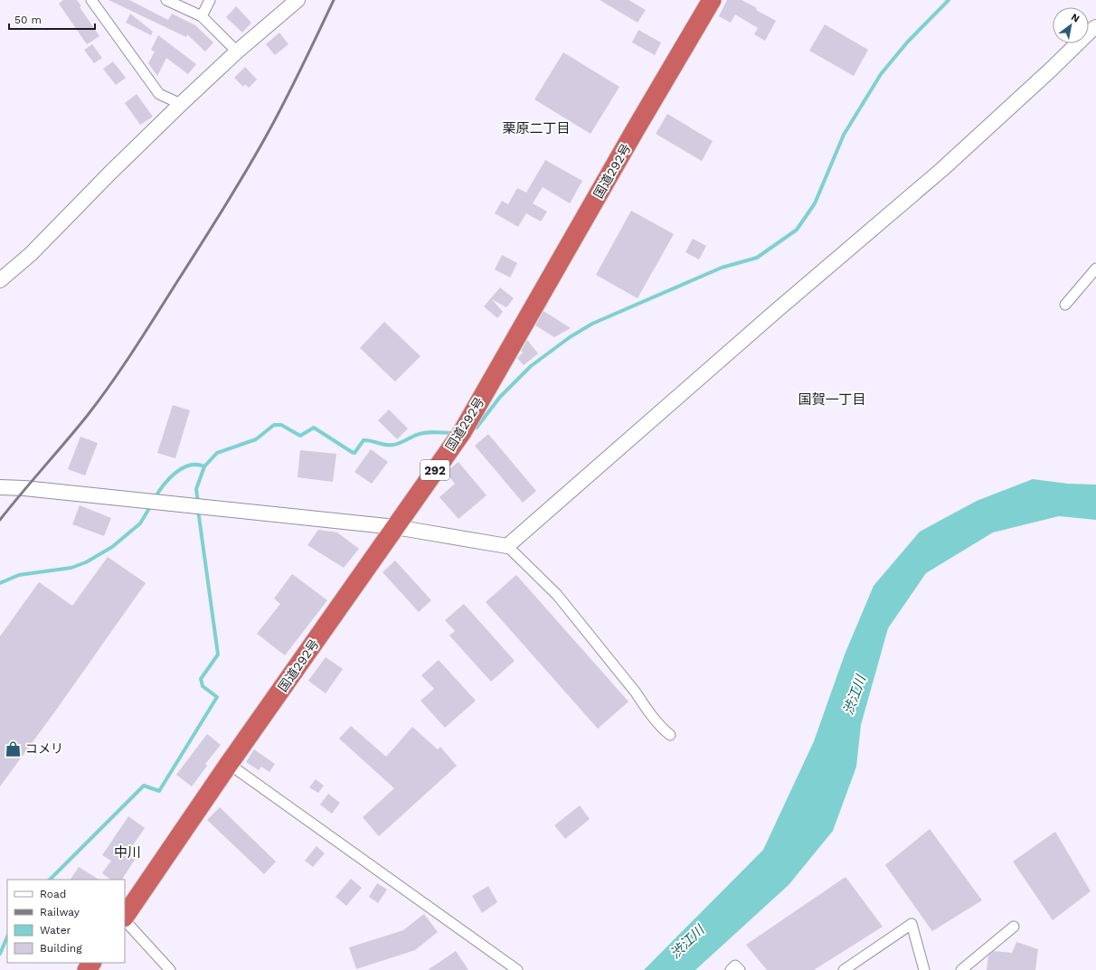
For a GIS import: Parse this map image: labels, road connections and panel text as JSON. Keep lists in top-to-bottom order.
{
  "streets": {
    "highway": ["国道292号", "292"]
  },
  "districts": ["栗原二丁目", "国賀一丁目", "中川"],
  "water": ["渋江川"],
  "places": {
    "shop": ["コメリ"]
  },
  "legend": [
    "Road",
    "Railway",
    "Water",
    "Building"
  ],
  "scale_bar": "50 m",
  "north": "top right"
}
